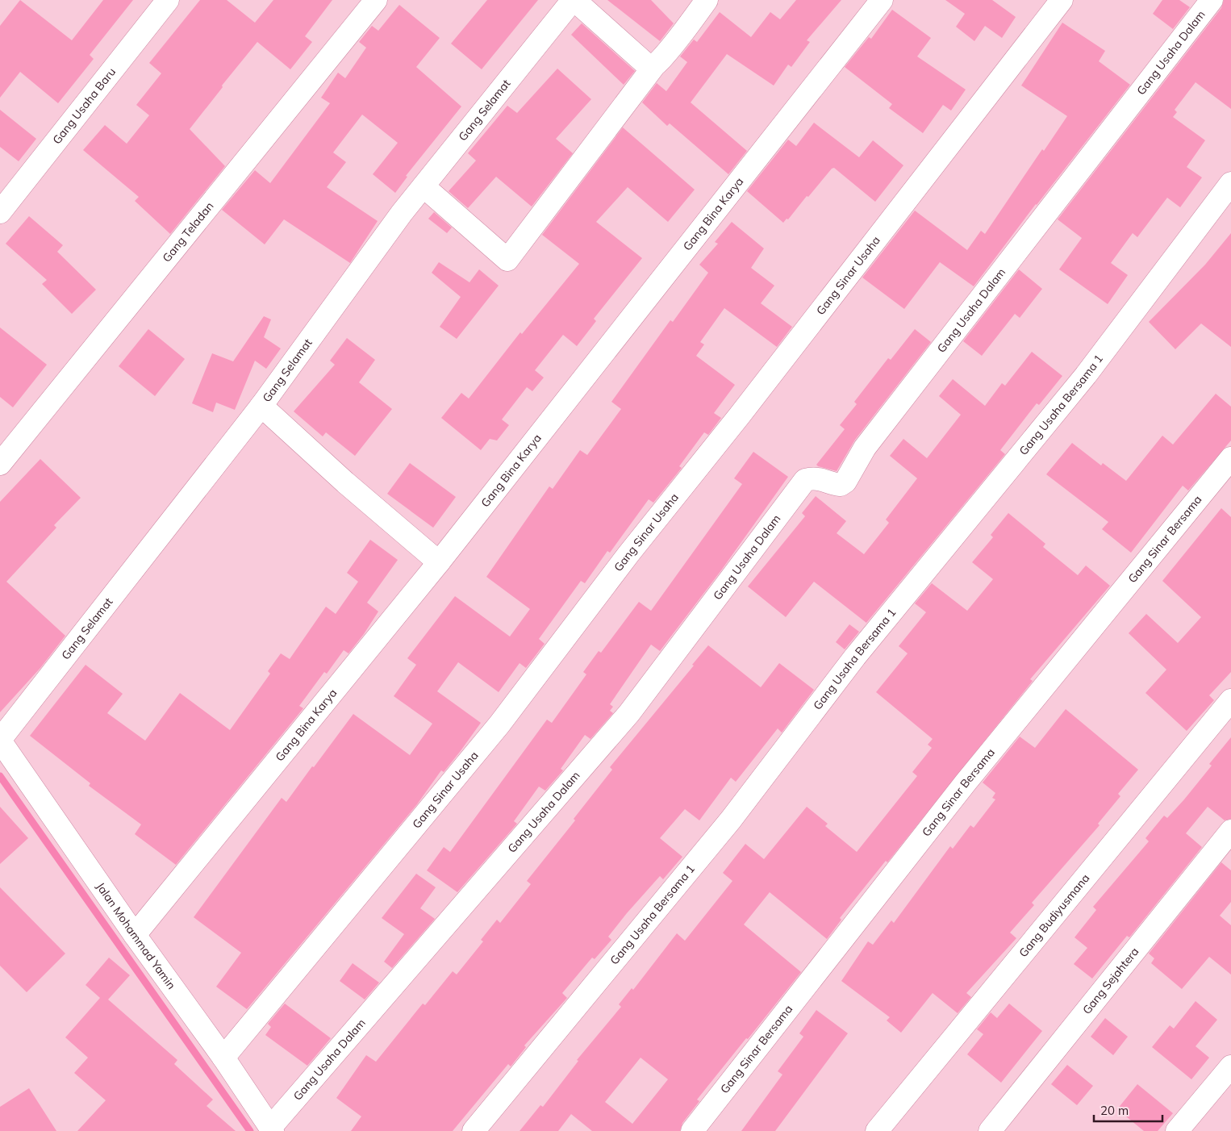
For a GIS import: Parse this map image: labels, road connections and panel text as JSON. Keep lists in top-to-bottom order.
{
  "streets": {
    "street": [
      "Gang Usaha Dalam",
      "Gang Usaha Baru",
      "Gang Selamat",
      "Gang Bina Karya",
      "Gang Teladan",
      "Gang Sinar Usaha",
      "Gang Usaha Bersama 1",
      "Gang Sinar Bersama",
      "Gang Budiyusmana",
      "Jalan Mohammad Yamin",
      "Gang Sejahtera"
    ]
  },
  "crossings": [
    ["Gang Usaha Dalam", "Jalan Mohammad Yamin"],
    ["Gang Selamat", "Jalan Mohammad Yamin"],
    ["Gang Bina Karya", "Jalan Mohammad Yamin"],
    ["Gang Sinar Usaha", "Jalan Mohammad Yamin"]
  ],
  "scale_bar": "20 m"
}
